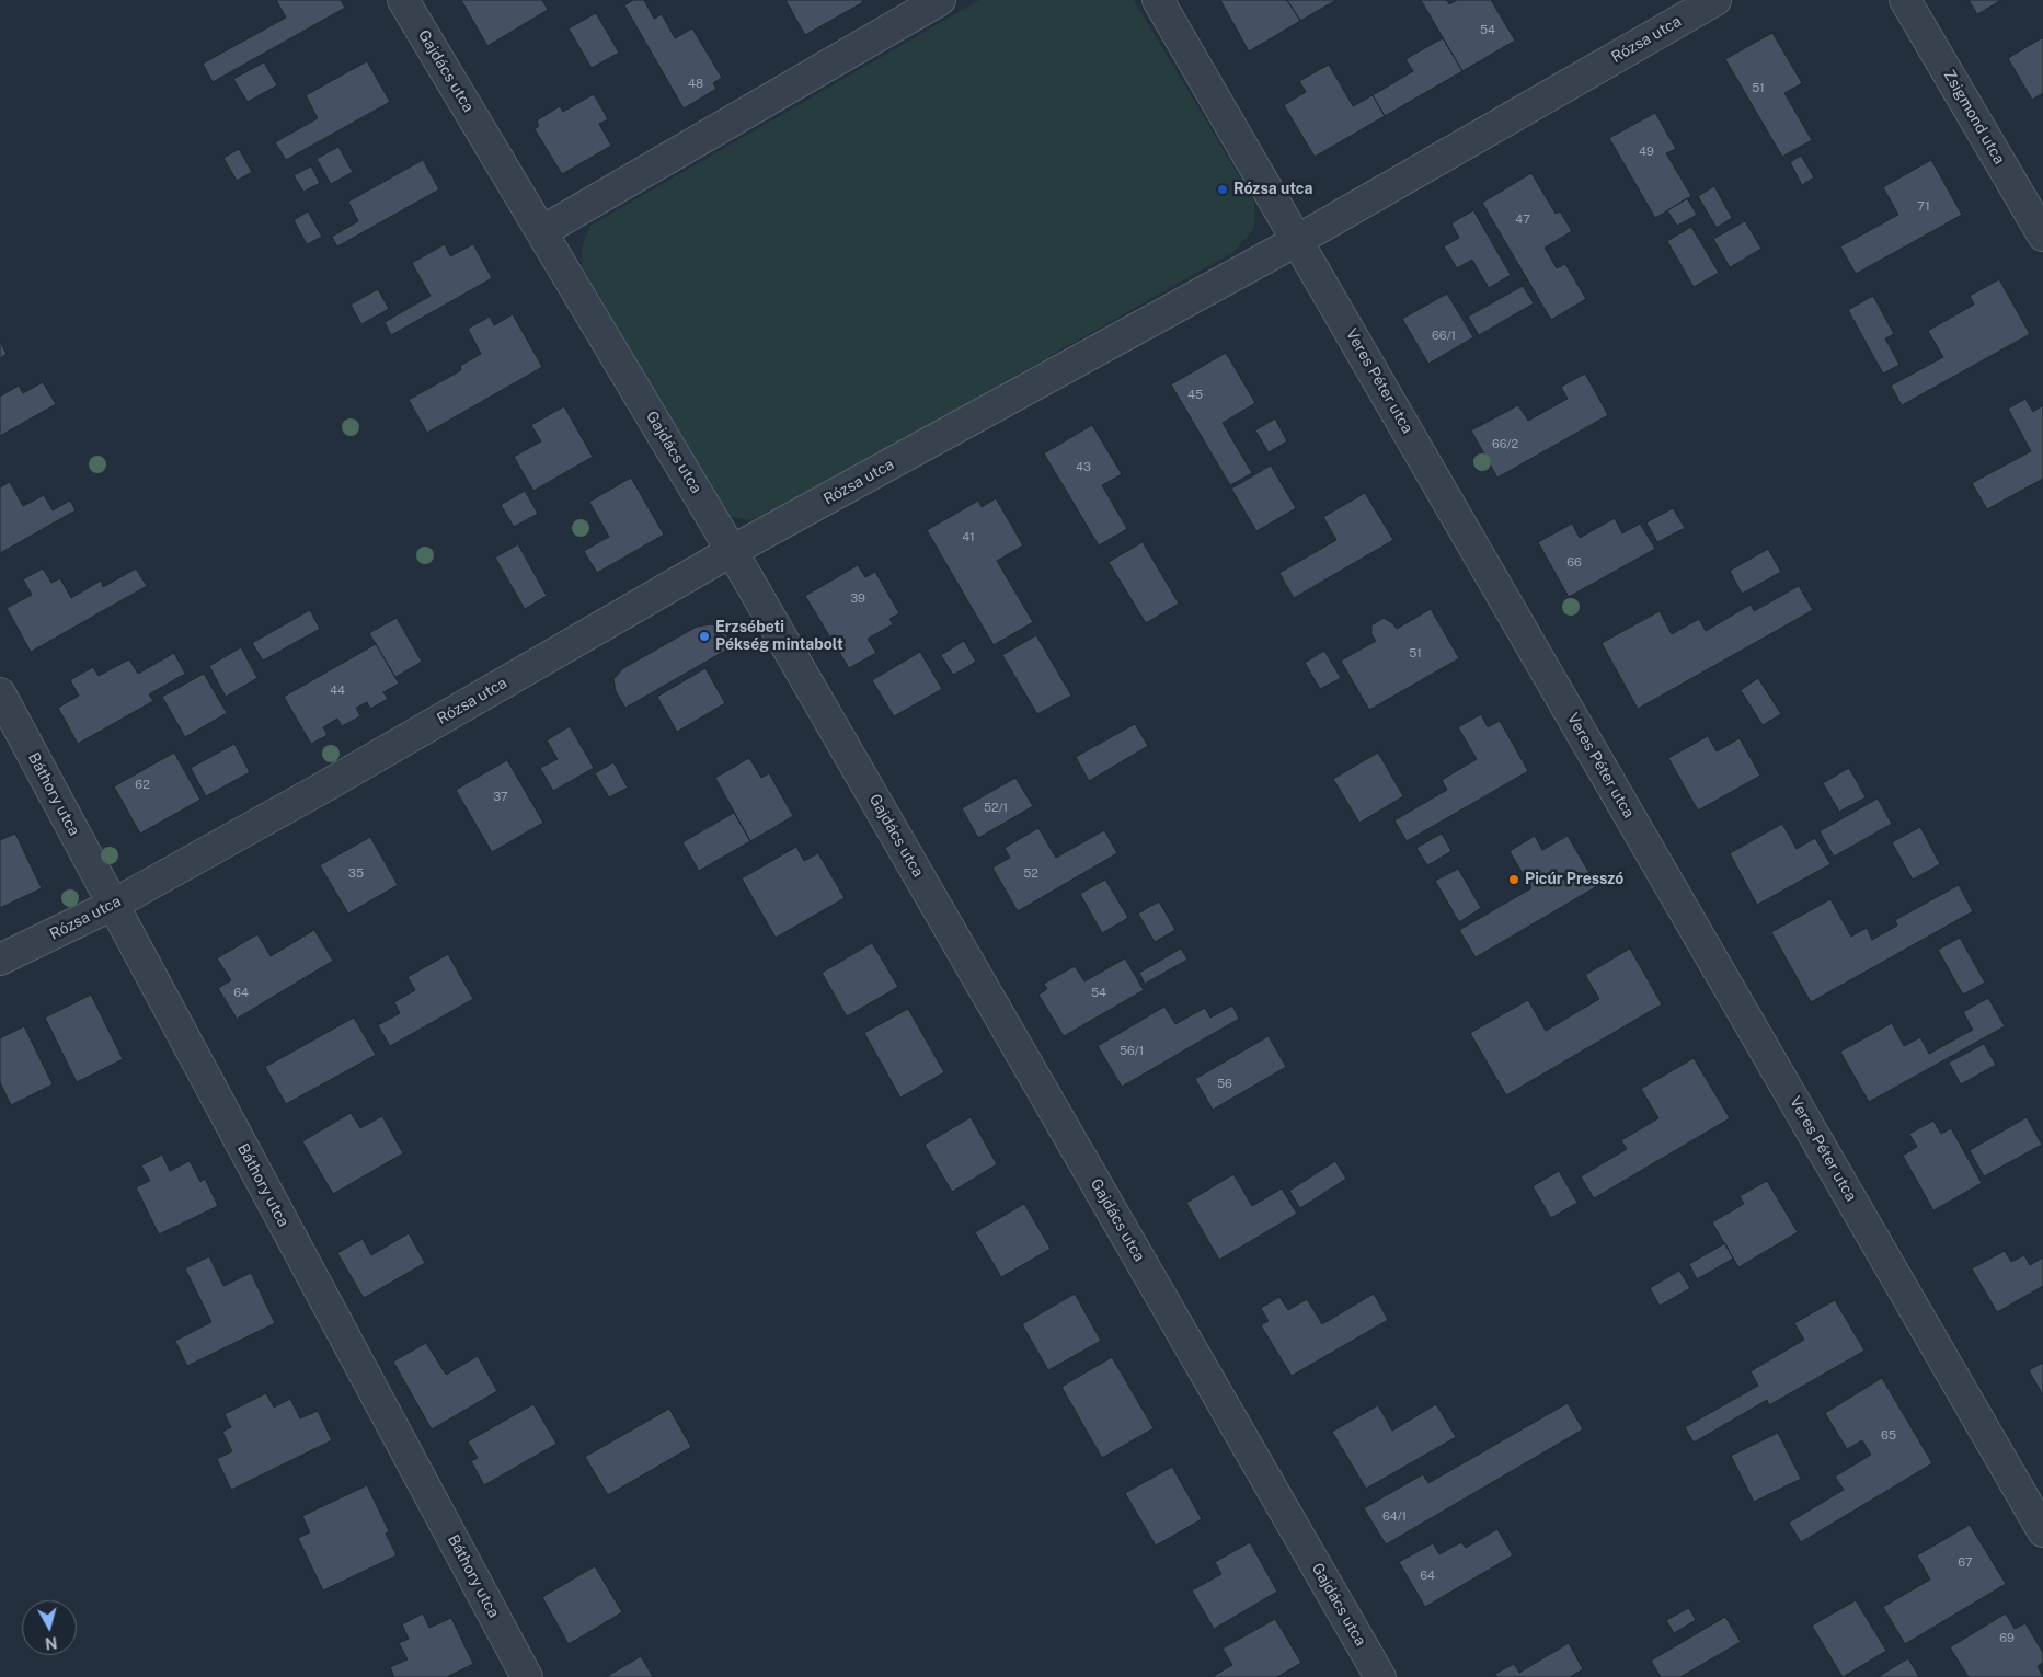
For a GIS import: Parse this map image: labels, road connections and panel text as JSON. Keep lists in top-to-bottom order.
{
  "streets": {
    "street": [
      "Rózsa utca",
      "Gajdács utca",
      "Zsigmond utca",
      "Veres Péter utca",
      "Báthory utca"
    ]
  },
  "crossings": [
    ["Rózsa utca", "Gajdács utca"],
    ["Rózsa utca", "Veres Péter utca"],
    ["Rózsa utca", "Báthory utca"]
  ],
  "places": ["Rózsa utca", "Erzsébeti Pékség mintabolt", "Picúr Presszó"],
  "house_numbers": [
    "54",
    "48",
    "51",
    "49",
    "71",
    "47",
    "66/1",
    "45",
    "66/2",
    "43",
    "41",
    "66",
    "39",
    "51",
    "44",
    "62",
    "37",
    "52/1",
    "35",
    "52",
    "64",
    "54",
    "56/1",
    "56",
    "65",
    "64/1",
    "67",
    "64",
    "69"
  ],
  "north": "bottom"
}
